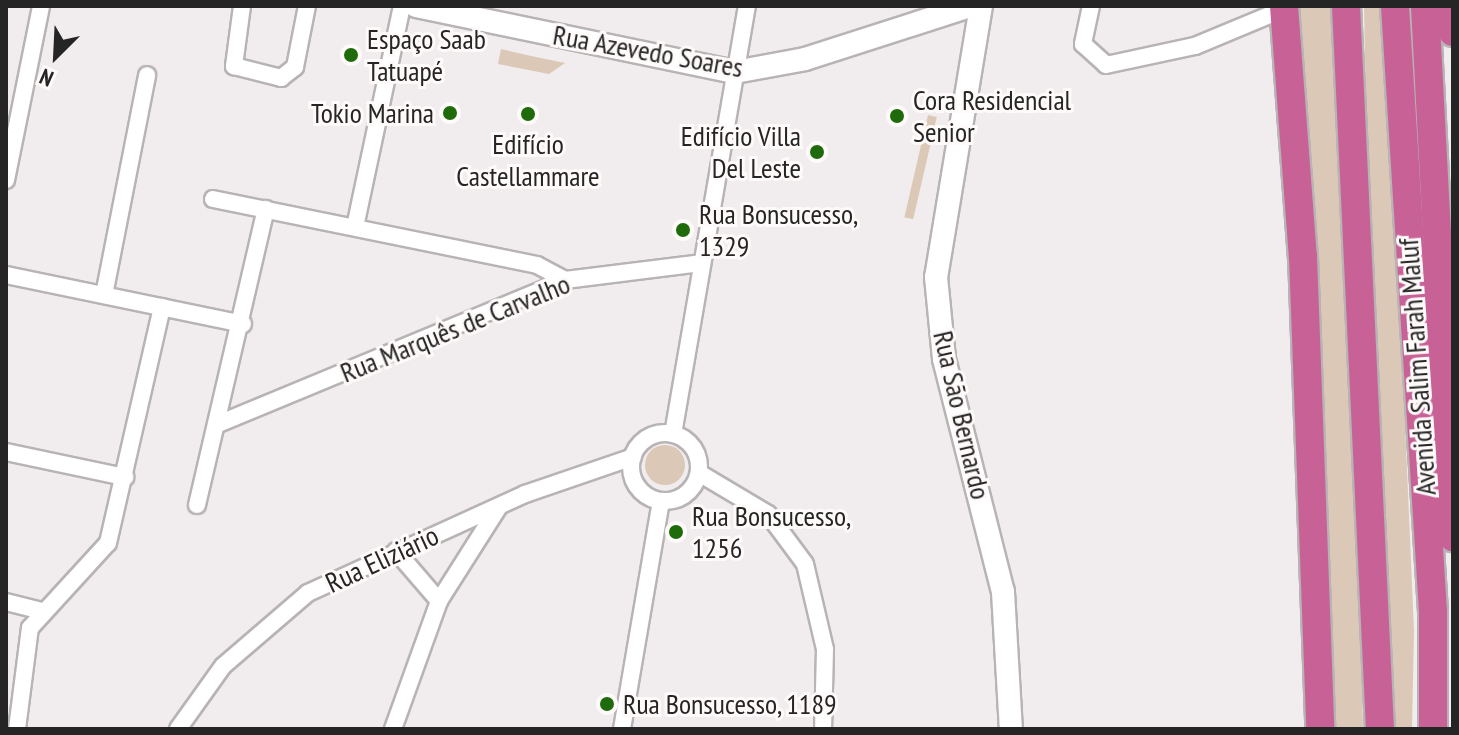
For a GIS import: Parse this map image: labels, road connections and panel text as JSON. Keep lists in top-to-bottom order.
{
  "streets": {
    "highway": ["Avenida Salim Farah Maluf"],
    "street": [
      "Rua Azevedo Soares",
      "Rua Marquês de Carvalho",
      "Rua São Bernardo",
      "Rua Eliziário"
    ]
  },
  "places": [
    "Espaço Saab Tatuapé",
    "Tokio Marina",
    "Edifício Castellammare",
    "Cora Residencial Senior",
    "Edifício Villa Del Leste",
    "Rua Bonsucesso, 1329",
    "Rua Bonsucesso, 1256",
    "Rua Bonsucesso, 1189"
  ],
  "north": "bottom left"
}
